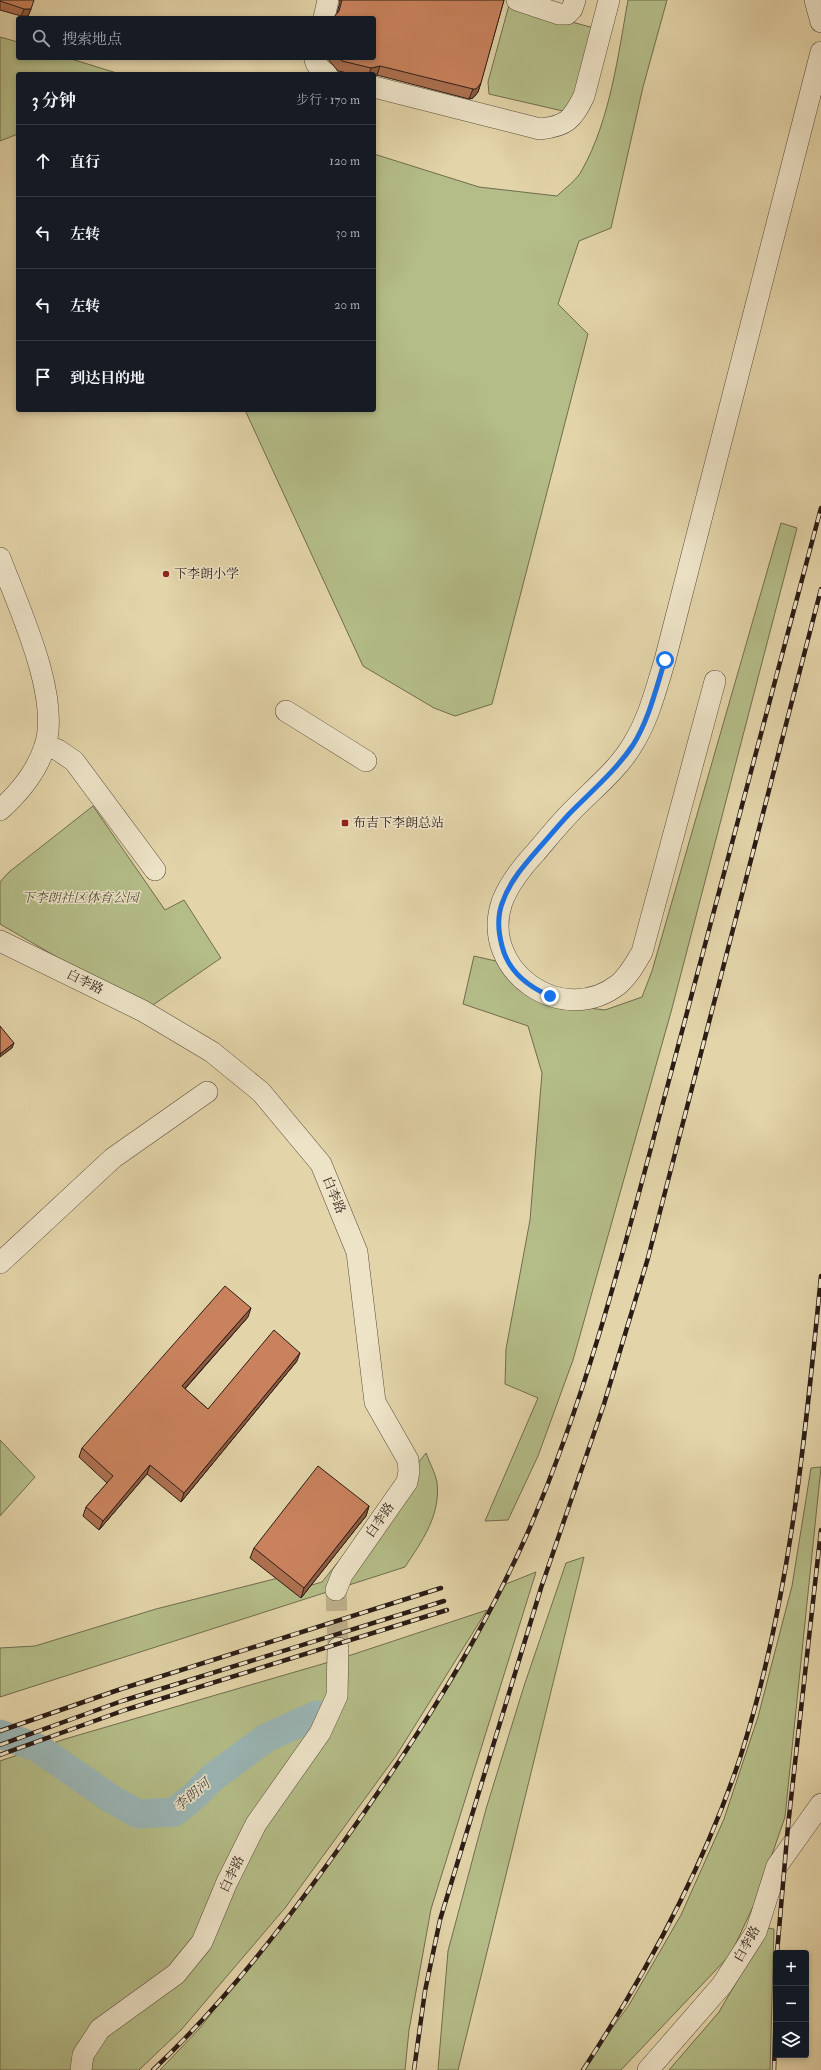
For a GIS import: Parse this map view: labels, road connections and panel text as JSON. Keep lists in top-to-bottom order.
{
  "streets": {
    "street": ["白李路"]
  },
  "water": ["李朗河"],
  "parks": ["下李朗社区体育公园"],
  "places": {
    "other": ["下李朗小学"],
    "transit": ["布吉下李朗总站"]
  },
  "page": {
    "search": "搜索地点",
    "heading": ["3 分钟", "步行 · 170 m"],
    "list": [
      ["直行", "120 m"],
      ["左转", "30 m"],
      ["左转", "20 m"],
      "到达目的地"
    ],
    "map_buttons": ["+", "−"]
  }
}
